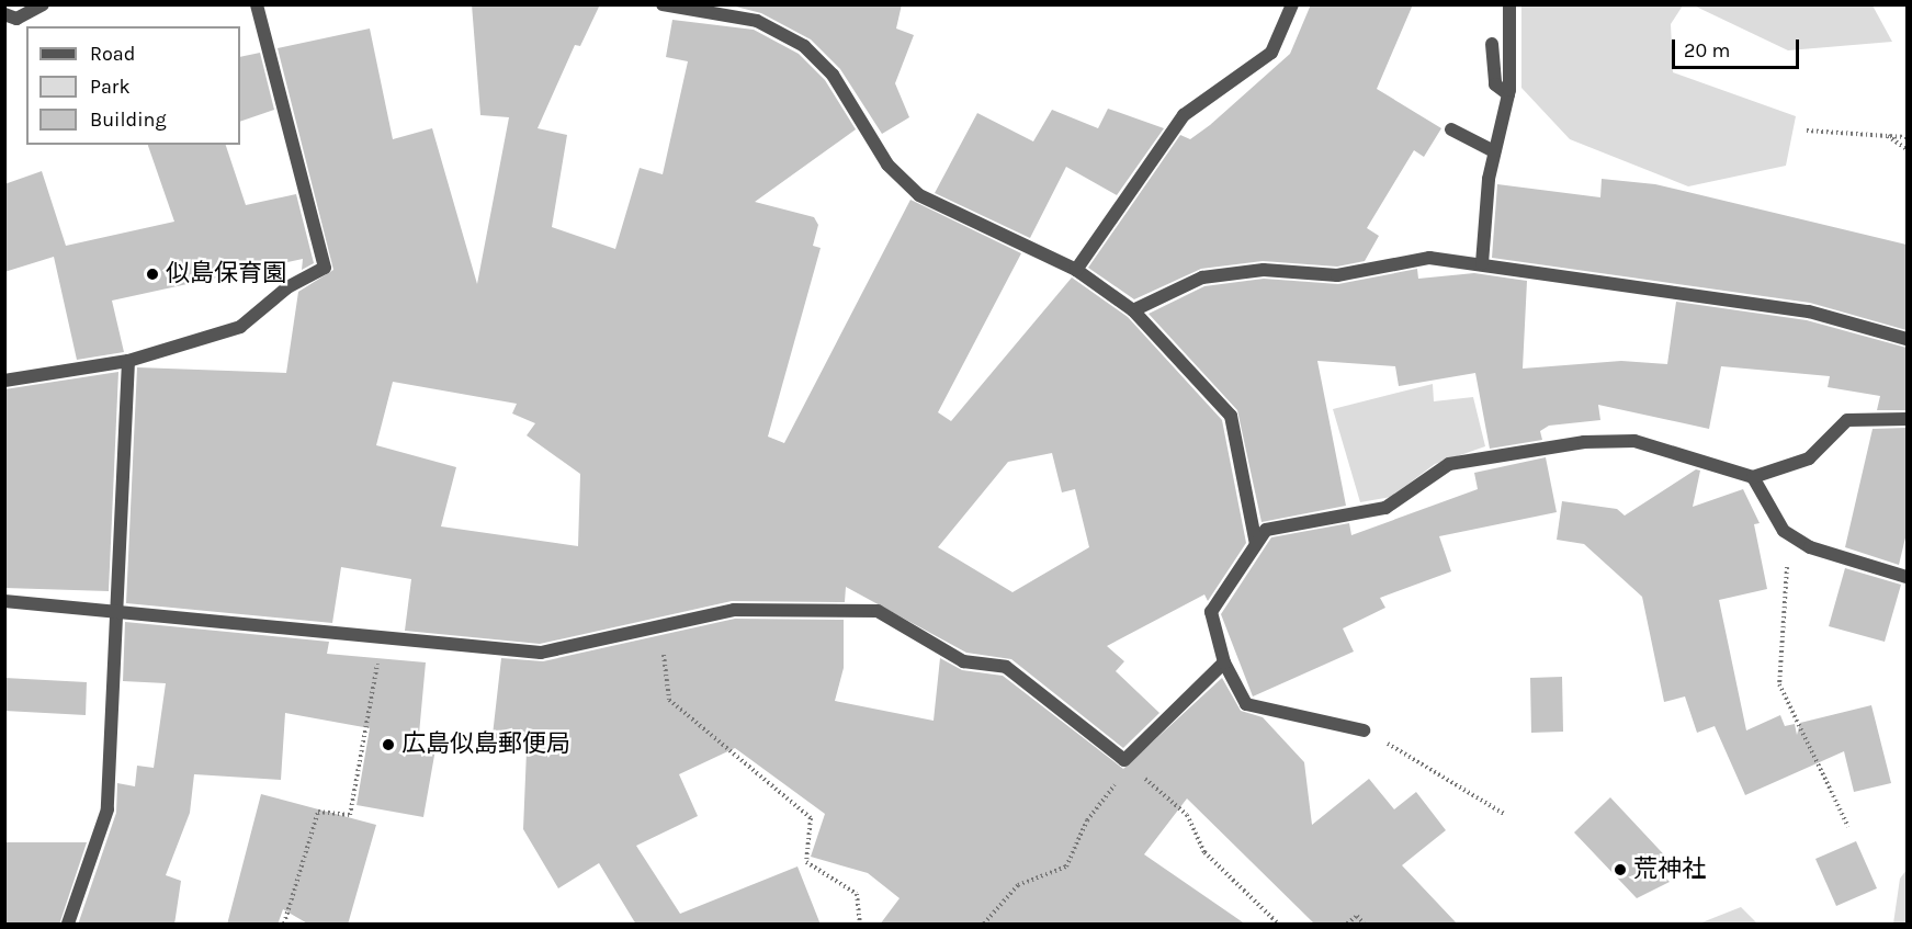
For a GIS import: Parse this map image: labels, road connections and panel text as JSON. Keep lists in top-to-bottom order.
{
  "places": ["似島保育園", "広島似島郵便局", "荒神社"],
  "legend": ["Road", "Park", "Building"],
  "scale_bar": "20 m"
}
